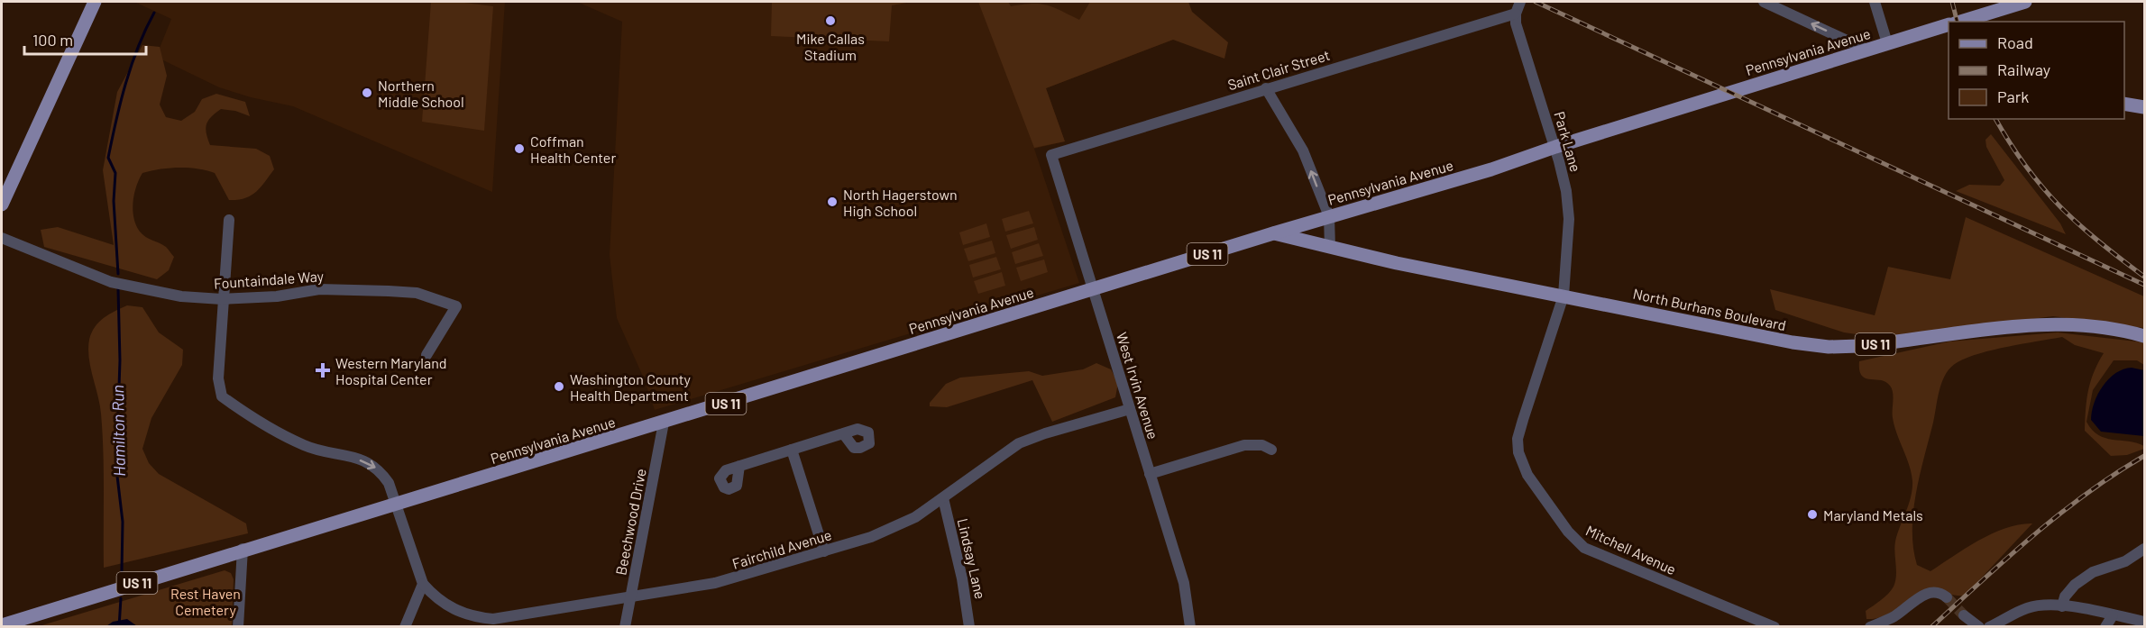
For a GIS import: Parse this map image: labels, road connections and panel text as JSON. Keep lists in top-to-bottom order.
{
  "streets": {
    "main road": ["Pennsylvania Avenue", "US 11", "North Burhans Boulevard"],
    "street": [
      "Saint Clair Street",
      "Park Lane",
      "Fountaindale Way",
      "West Irvin Avenue",
      "Beechwood Drive",
      "Fairchild Avenue",
      "Mitchell Avenue",
      "Lindsay Lane"
    ]
  },
  "crossings": [
    ["Pennsylvania Avenue", "Park Lane"],
    ["Pennsylvania Avenue", "North Burhans Boulevard"],
    ["Pennsylvania Avenue", "West Irvin Avenue"],
    ["Pennsylvania Avenue", "Beechwood Drive"],
    ["Saint Clair Street", "Park Lane"],
    ["Saint Clair Street", "West Irvin Avenue"],
    ["Park Lane", "North Burhans Boulevard"],
    ["Park Lane", "Mitchell Avenue"],
    ["North Burhans Boulevard", "Mitchell Avenue"],
    ["West Irvin Avenue", "Fairchild Avenue"],
    ["Beechwood Drive", "Fairchild Avenue"],
    ["Fairchild Avenue", "Lindsay Lane"]
  ],
  "water": ["Hamilton Run"],
  "parks": ["Rest Haven Cemetery"],
  "places": {
    "other": [
      "Mike Callas Stadium",
      "Northern Middle School",
      "Coffman Health Center",
      "North Hagerstown High School",
      "Washington County Health Department",
      "Maryland Metals"
    ],
    "health": ["Western Maryland Hospital Center"]
  },
  "legend": ["Road", "Railway", "Park"],
  "scale_bar": "100 m"
}
